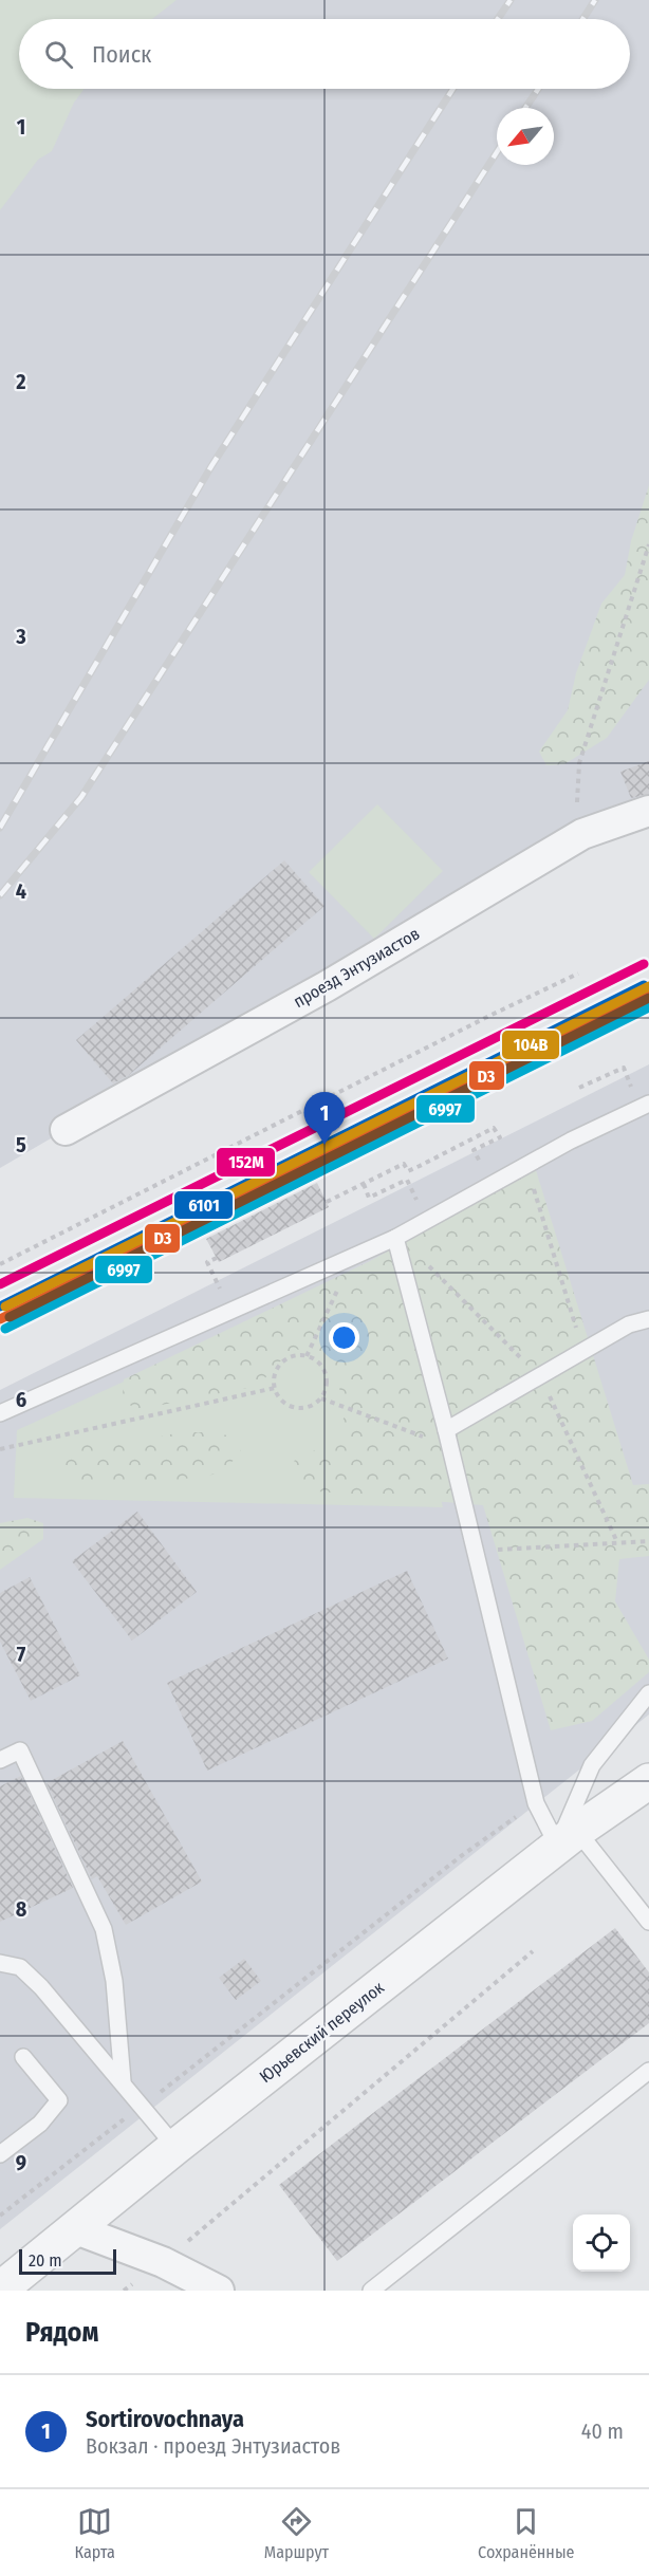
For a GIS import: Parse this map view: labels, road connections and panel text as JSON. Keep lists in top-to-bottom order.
{
  "streets": {
    "street": ["проезд Энтузиастов", "Юрьевский переулок"]
  },
  "lines": [
    "transit line 152М",
    "transit line 6101",
    "transit line 104В",
    "transit line D3",
    "transit line 6997"
  ],
  "scale_bar": "20 m",
  "north": "bottom left",
  "page": {
    "search": "Поиск",
    "pins": "1",
    "scale": "20 m",
    "heading": "Рядом",
    "list": [
      {
        "mark": "1",
        "name": "Sortirovochnaya",
        "note": "Вокзал · проезд Энтузиастов",
        "value": "40 m"
      }
    ],
    "nav": ["Карта", "Маршрут", "Сохранённые"]
  },
  "grid": {
    "rows": [
      "1",
      "2",
      "3",
      "4",
      "5",
      "6",
      "7",
      "8",
      "9"
    ]
  }
}
